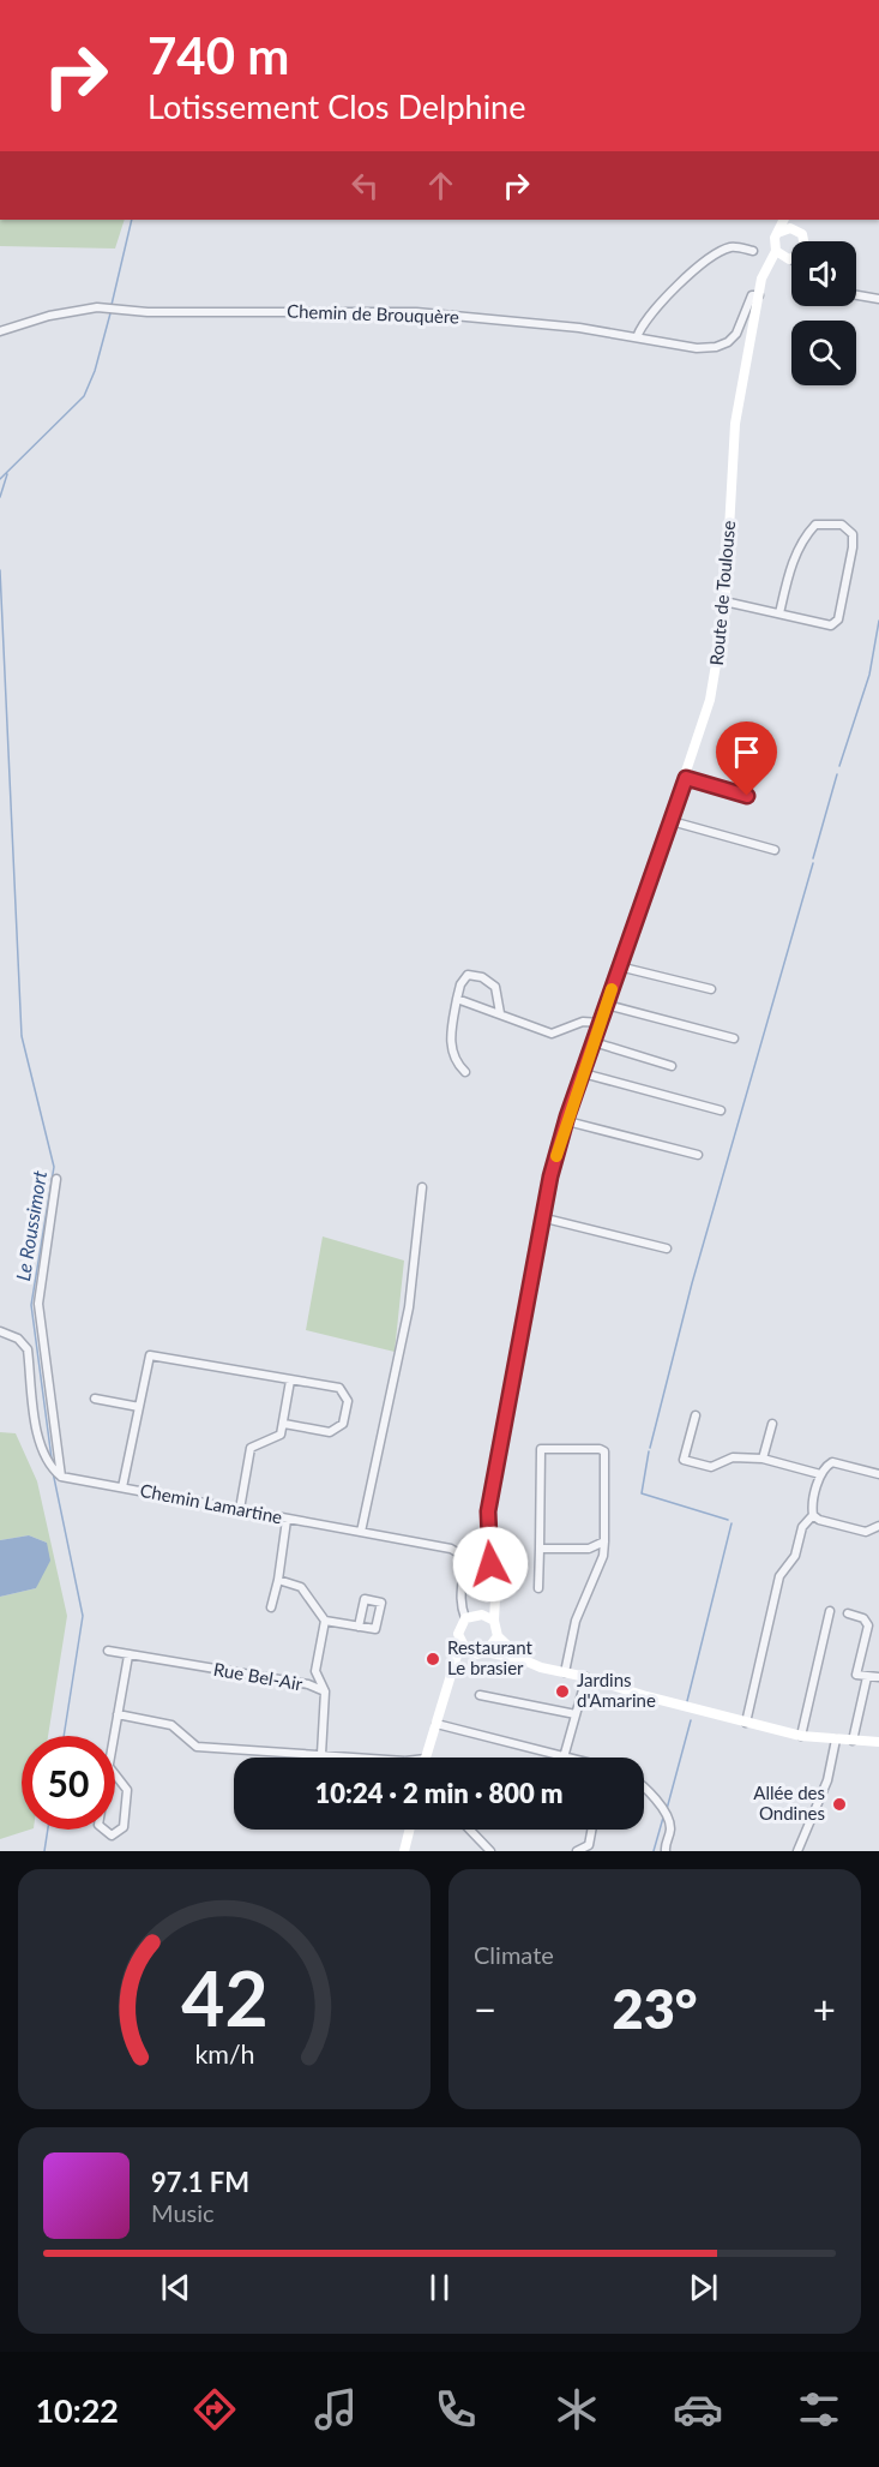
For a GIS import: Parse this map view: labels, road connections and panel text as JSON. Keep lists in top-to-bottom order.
{
  "streets": {
    "main road": ["Route de Toulouse"],
    "street": ["Chemin de Brouquère", "Chemin Lamartine", "Rue Bel-Air"]
  },
  "crossings": [
    ["Chemin de Brouquère", "Route de Toulouse"],
    ["Route de Toulouse", "Chemin Lamartine"]
  ],
  "water": ["Le Roussimort"],
  "places": ["Restaurant Le brasier", "Jardins d'Amarine", "Allée des Ondines"],
  "page": {
    "turn": ["740 m", "Lotissement Clos Delphine"],
    "limit": "50",
    "trip": "10:24 · 2 min · 800 m",
    "tile": "Climate",
    "heat": ["−", "23°", "+"],
    "song": ["97.1 FM", "Music"],
    "tabs": "10:22",
    "gauge": ["42", "km/h"]
  }
}
